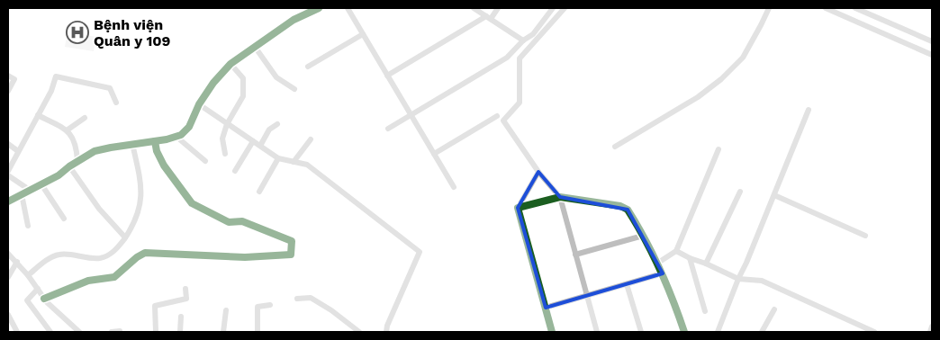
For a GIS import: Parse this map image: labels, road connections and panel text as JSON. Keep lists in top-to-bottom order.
{
  "places": {
    "hospital": ["Bệnh viện Quân y 109"]
  }
}
